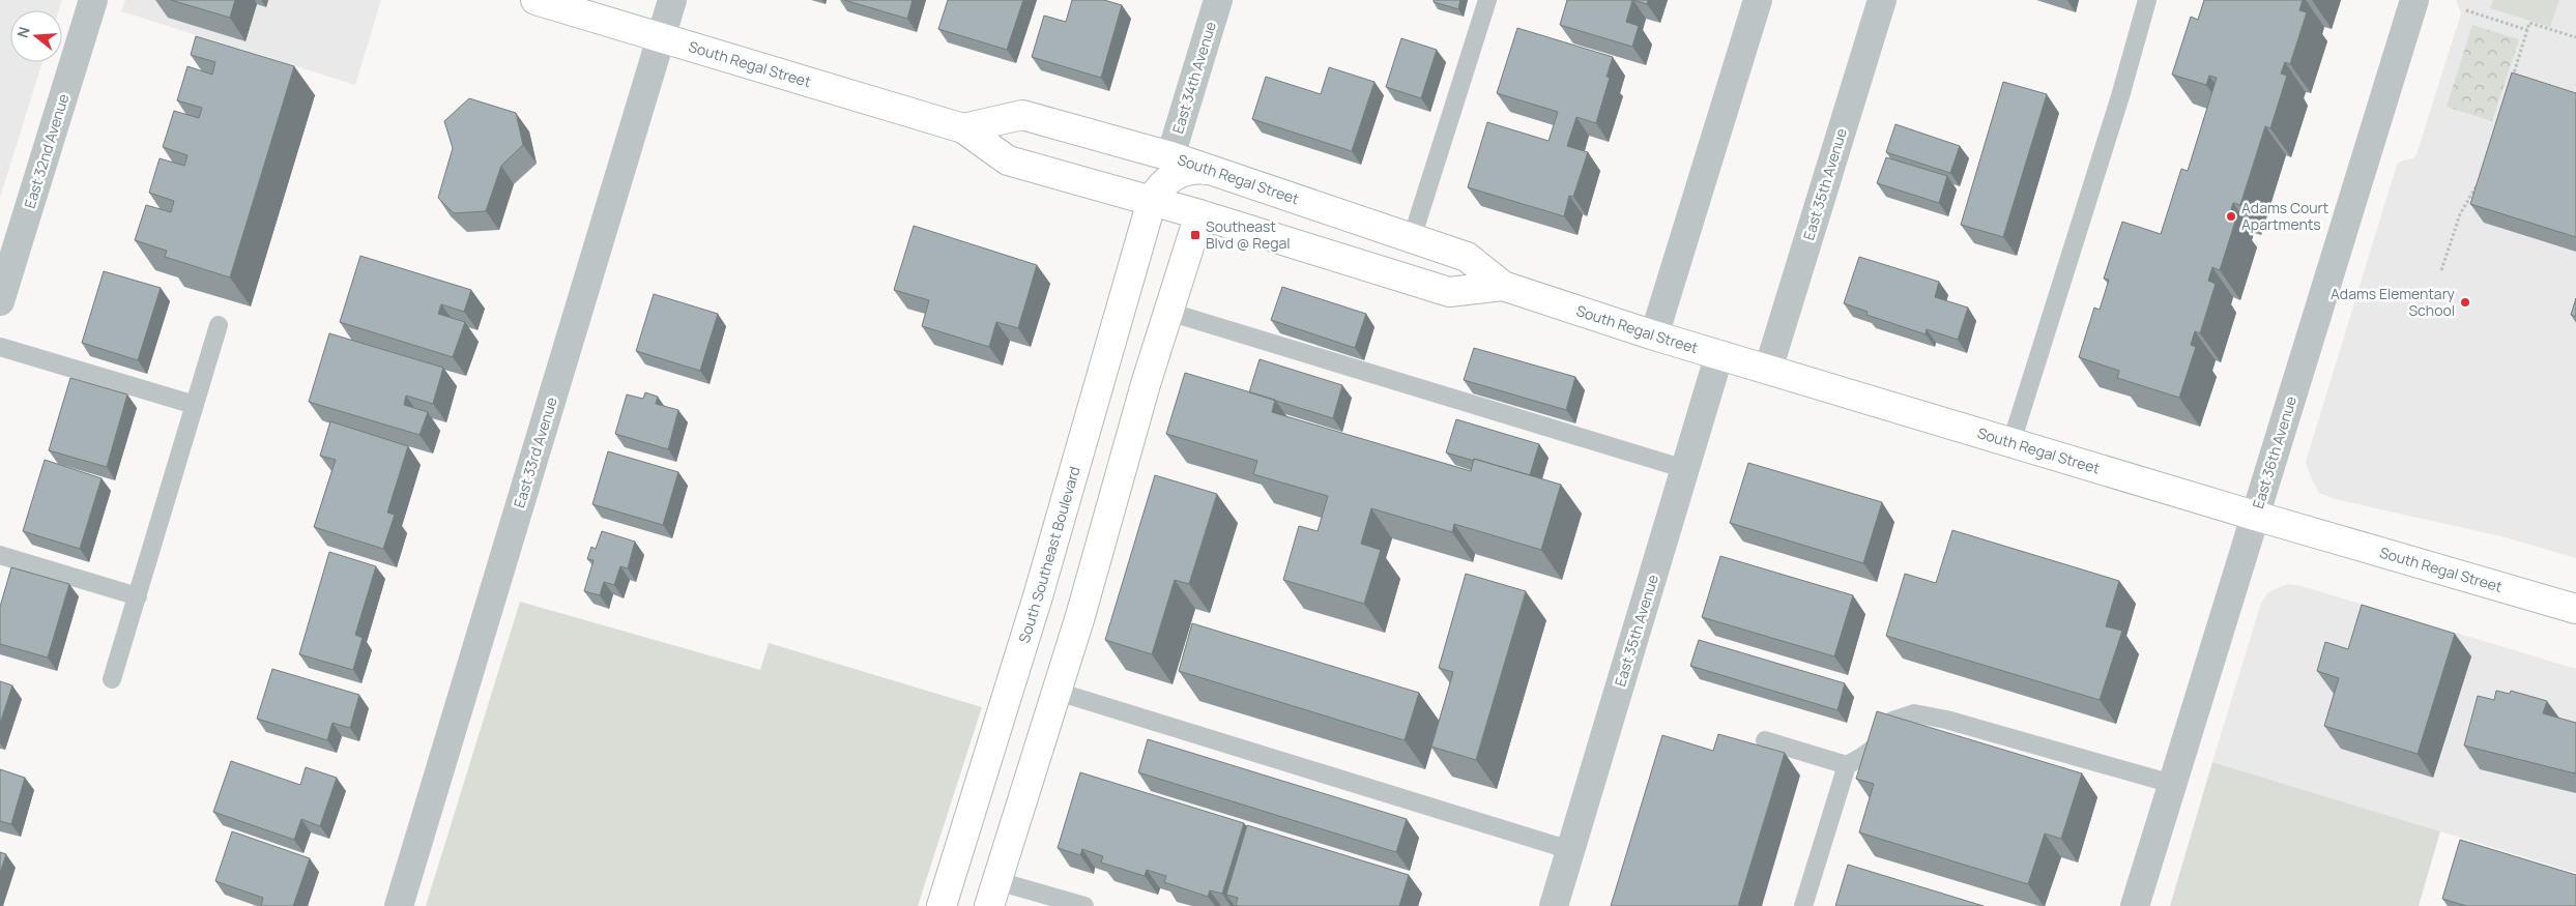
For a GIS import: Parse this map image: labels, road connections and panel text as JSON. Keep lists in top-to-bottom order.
{
  "streets": {
    "main road": ["South Regal Street", "South Southeast Boulevard"],
    "street": [
      "East 34th Avenue",
      "East 32nd Avenue",
      "East 35th Avenue",
      "East 33rd Avenue",
      "East 36th Avenue"
    ]
  },
  "crossings": [
    ["South Regal Street", "East 34th Avenue"],
    ["South Regal Street", "East 35th Avenue"],
    ["South Regal Street", "East 33rd Avenue"],
    ["South Regal Street", "East 36th Avenue"],
    ["South Regal Street", "South Southeast Boulevard"]
  ],
  "places": {
    "other": ["Adams Court Apartments", "Adams Elementary School"],
    "transit": ["Southeast Blvd @ Regal"]
  },
  "north": "left"
}
